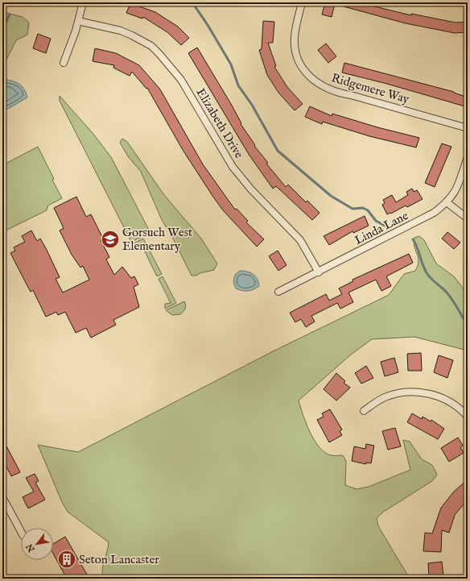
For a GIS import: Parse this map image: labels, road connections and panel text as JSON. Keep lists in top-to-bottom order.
{
  "streets": {
    "street": ["Ridgemere Way", "Elizabeth Drive", "Linda Lane"]
  },
  "crossings": [
    ["Elizabeth Drive", "Linda Lane"]
  ],
  "places": {
    "school or university": ["Gorsuch West Elementary"],
    "building": ["Seton Lancaster"]
  },
  "north": "bottom left"
}
